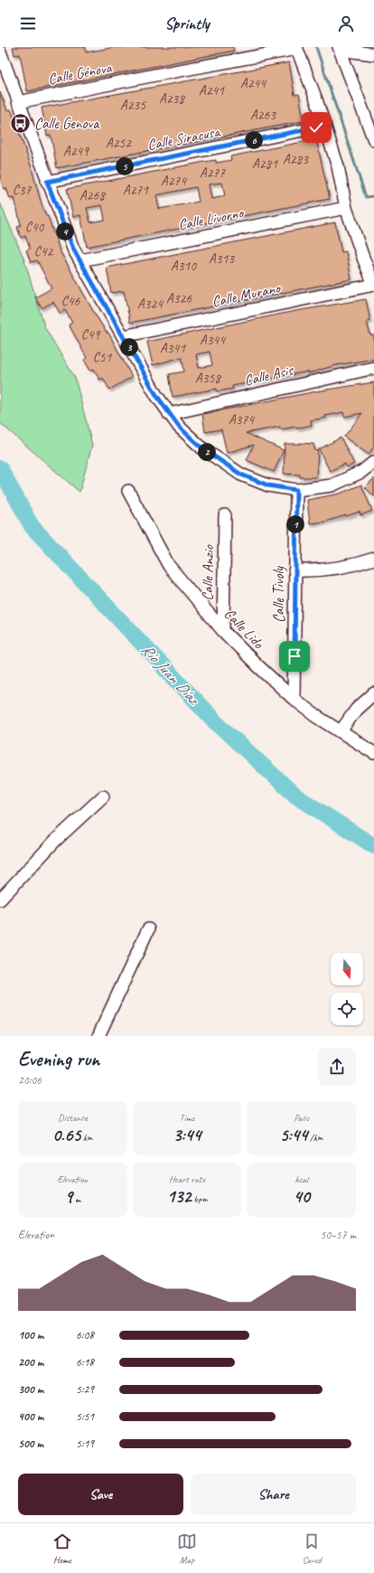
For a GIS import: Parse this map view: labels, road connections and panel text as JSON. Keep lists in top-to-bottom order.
{
  "streets": {
    "street": [
      "Calle Génova",
      "Calle Siracusa",
      "Calle Livorno",
      "Calle Murano",
      "Calle Asis",
      "Calle Anzio",
      "Calle Tivoly",
      "Calle Lido"
    ]
  },
  "crossings": [
    ["Calle Anzio", "Calle Lido"],
    ["Calle Tivoly", "Calle Lido"]
  ],
  "water": ["Río Juan Díaz"],
  "places": {
    "bus stop": ["Calle Genova"]
  },
  "house_numbers": [
    "A244",
    "A241",
    "A238",
    "A235",
    "A263",
    "A252",
    "A249",
    "A283",
    "A281",
    "A277",
    "A274",
    "C37",
    "A271",
    "A268",
    "C40",
    "C42",
    "A313",
    "A310",
    "A326",
    "C46",
    "A324",
    "C49",
    "A344",
    "A341",
    "C51",
    "A358",
    "A374"
  ],
  "north": "bottom",
  "page": {
    "header": "Sprintly",
    "pins": [
      "6",
      "5",
      "4",
      "3",
      "2",
      "1"
    ],
    "heading": ["Evening run", "20:06"],
    "stats": [
      ["Distance", "0.65 km"],
      ["Time", "3:44"],
      ["Pace", "5:44 /km"],
      ["Elevation", "9 m"],
      ["Heart rate", "132 bpm"],
      ["kcal", "40"]
    ],
    "chart": ["Elevation", "50–57 m"],
    "list": [
      {
        "name": "100 m",
        "note": "6:08"
      },
      {
        "name": "200 m",
        "note": "6:18"
      },
      {
        "name": "300 m",
        "note": "5:29"
      },
      {
        "name": "400 m",
        "note": "5:51"
      },
      {
        "name": "500 m",
        "note": "5:19"
      }
    ],
    "buttons": ["Save", "Share"],
    "tabs": ["Home", "Map", "Saved"]
  }
}
